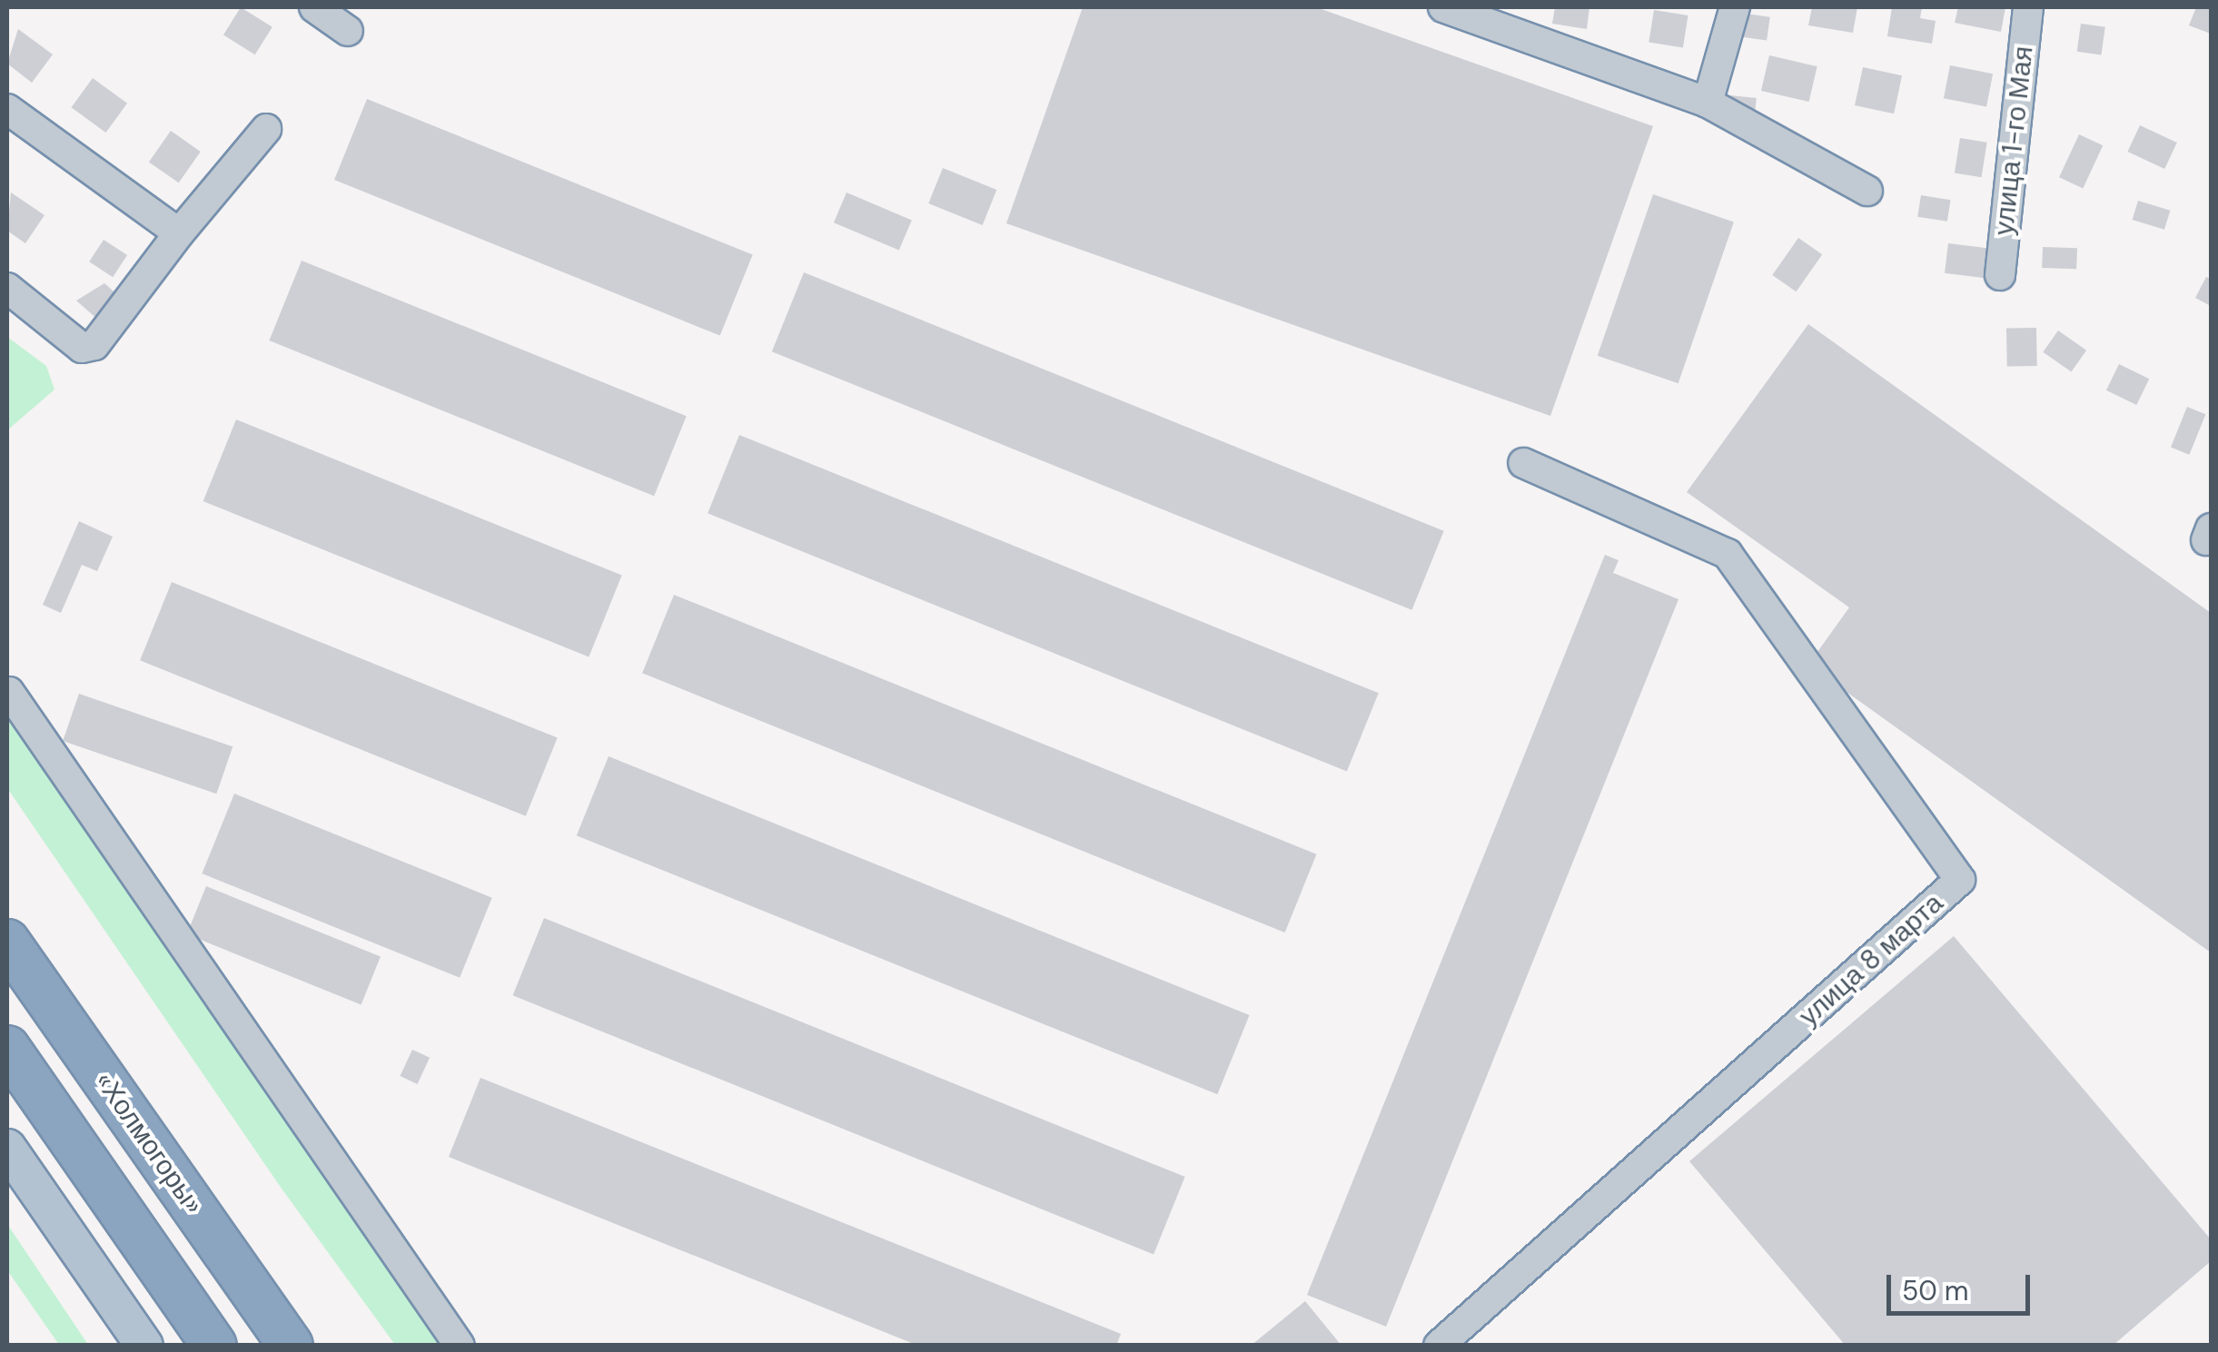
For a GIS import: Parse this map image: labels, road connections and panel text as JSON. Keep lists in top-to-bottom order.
{
  "streets": {
    "highway": ["«Холмогоры»"],
    "street": ["улица 1-го Мая", "улица 8 марта"]
  },
  "scale_bar": "50 m"
}
